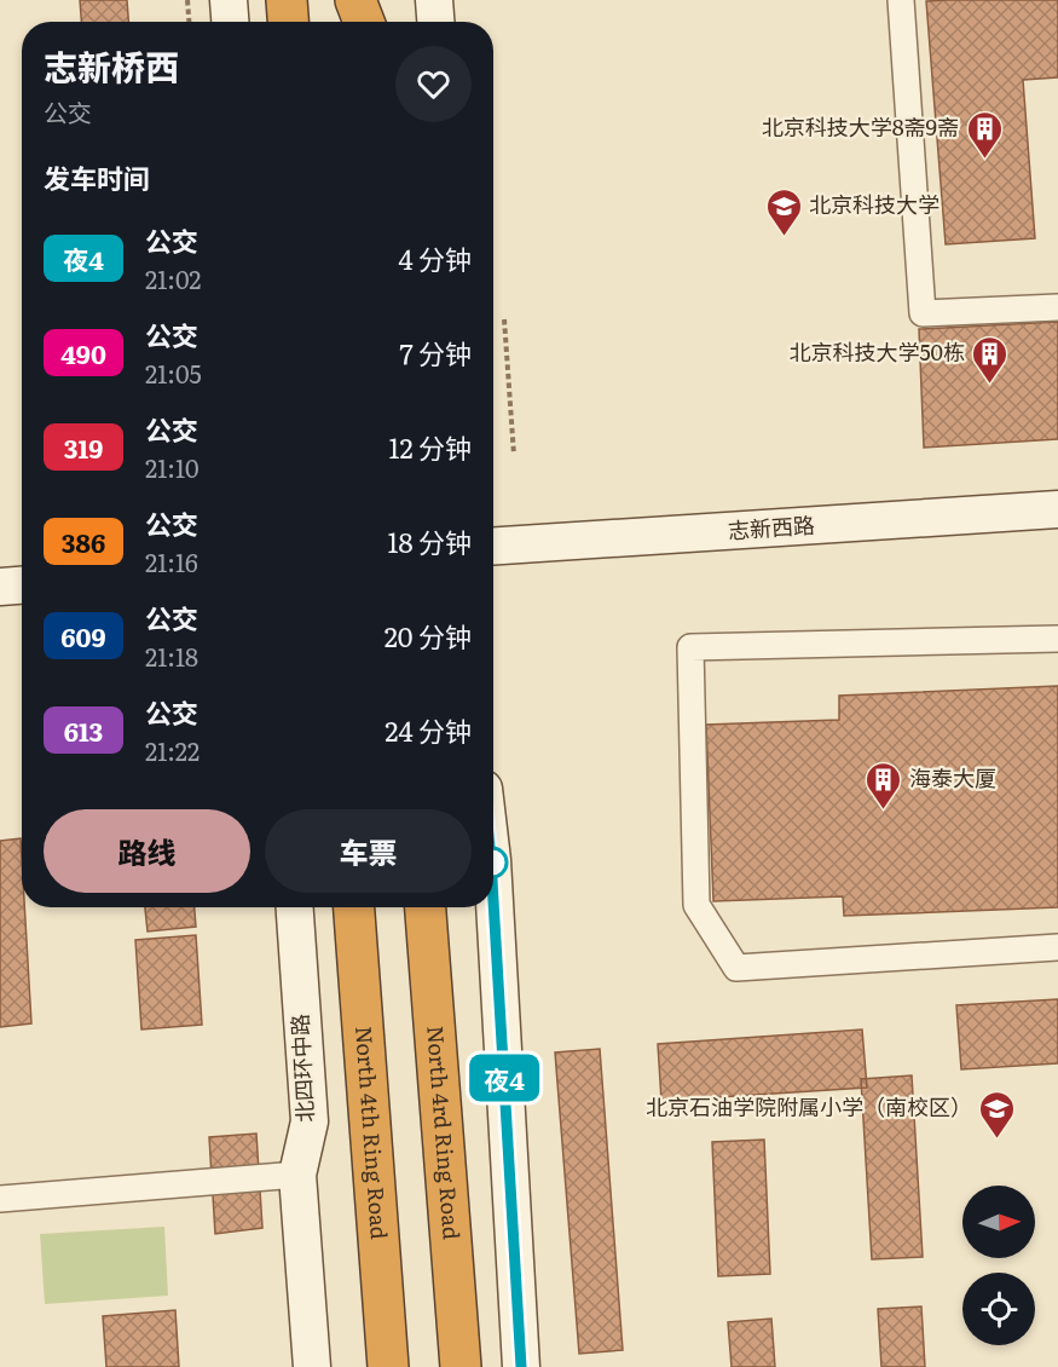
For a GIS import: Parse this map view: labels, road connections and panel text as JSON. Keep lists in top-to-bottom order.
{
  "streets": {
    "highway": ["North 4th Ring Road", "North 4rd Ring Road"],
    "street": ["志新西路", "北四环中路"]
  },
  "places": {
    "building": ["北京科技大学8斋9斋", "北京科技大学50栋", "海泰大厦"],
    "school or university": ["北京科技大学", "北京石油学院附属小学（南校区）"]
  },
  "lines": ["bus line 夜4"],
  "north": "right",
  "page": {
    "on_map": "夜4",
    "heading": [
      ["志新桥西", "公交"],
      "发车时间"
    ],
    "list": [
      {
        "mark": "夜4",
        "name": "公交",
        "note": "21:02",
        "value": "4 分钟"
      },
      {
        "mark": "490",
        "name": "公交",
        "note": "21:05",
        "value": "7 分钟"
      },
      {
        "mark": "319",
        "name": "公交",
        "note": "21:10",
        "value": "12 分钟"
      },
      {
        "mark": "386",
        "name": "公交",
        "note": "21:16",
        "value": "18 分钟"
      },
      {
        "mark": "609",
        "name": "公交",
        "note": "21:18",
        "value": "20 分钟"
      },
      {
        "mark": "613",
        "name": "公交",
        "note": "21:22",
        "value": "24 分钟"
      }
    ],
    "buttons": ["路线", "车票"]
  }
}
